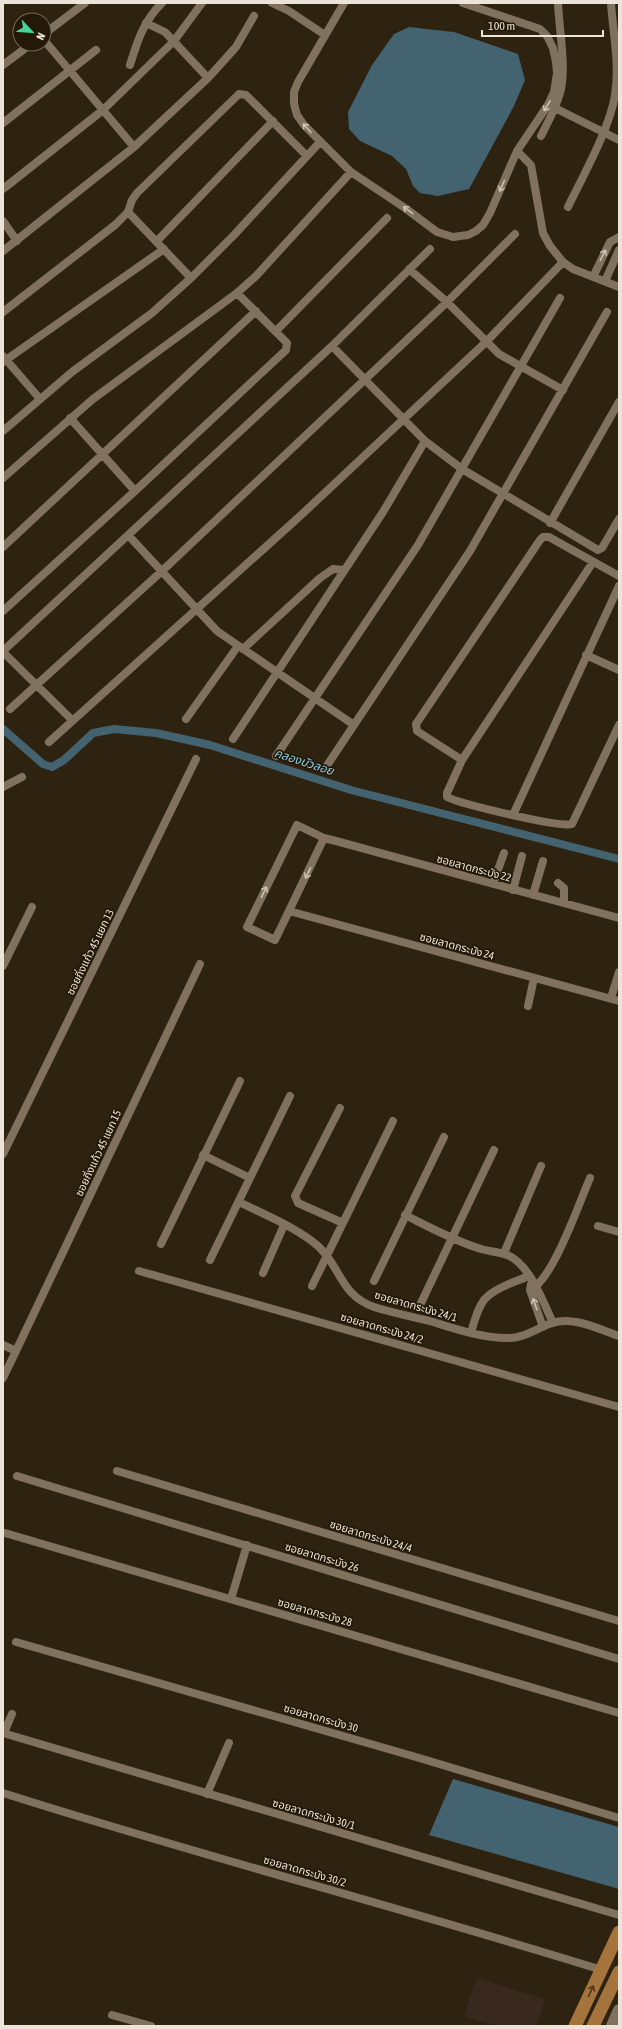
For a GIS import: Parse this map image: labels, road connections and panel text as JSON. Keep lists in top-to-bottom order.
{
  "streets": {
    "street": [
      "ซอยลาดกระบัง 22",
      "ซอยลาดกระบัง 24",
      "ซอยกิ่งแก้ว 45 แยก 13",
      "ซอยกิ่งแก้ว 45 แยก 15",
      "ซอยลาดกระบัง 24/1",
      "ซอยลาดกระบัง 24/2",
      "ซอยลาดกระบัง 24/4",
      "ซอยลาดกระบัง 26",
      "ซอยลาดกระบัง 28",
      "ซอยลาดกระบัง 30",
      "ซอยลาดกระบัง 30/1",
      "ซอยลาดกระบัง 30/2"
    ]
  },
  "crossings": [
    ["ซอยลาดกระบัง 22", "ซอยลาดกระบัง 24"]
  ],
  "water": ["คลองบัวลอย"],
  "scale_bar": "100 m",
  "north": "bottom right"
}
